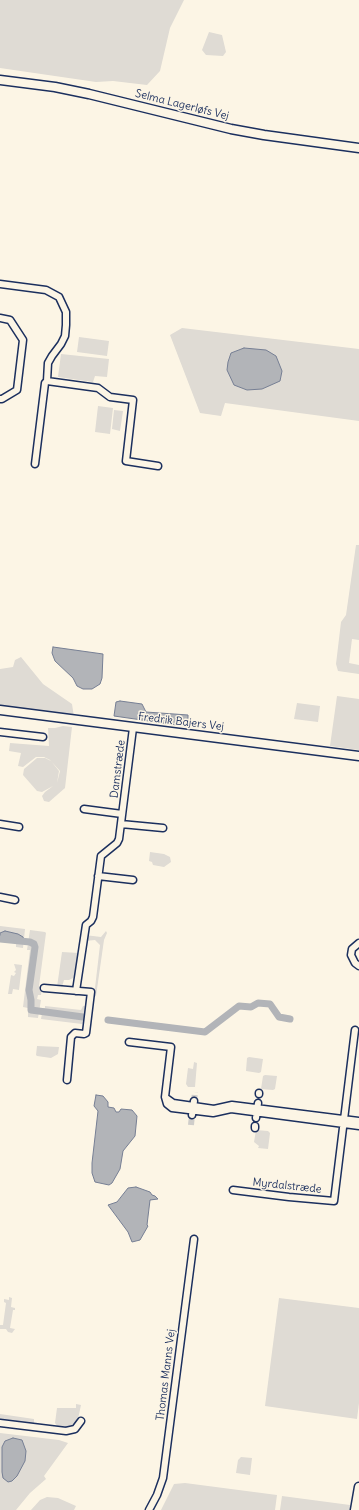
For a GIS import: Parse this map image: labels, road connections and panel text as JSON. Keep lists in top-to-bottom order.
{
  "streets": {
    "street": [
      "Selma Lagerløfs Vej",
      "Fredrik Bajers Vej",
      "Damstræde",
      "Myrdalstræde",
      "Thomas Manns Vej"
    ]
  },
  "crossings": [
    ["Fredrik Bajers Vej", "Damstræde"]
  ]
}
